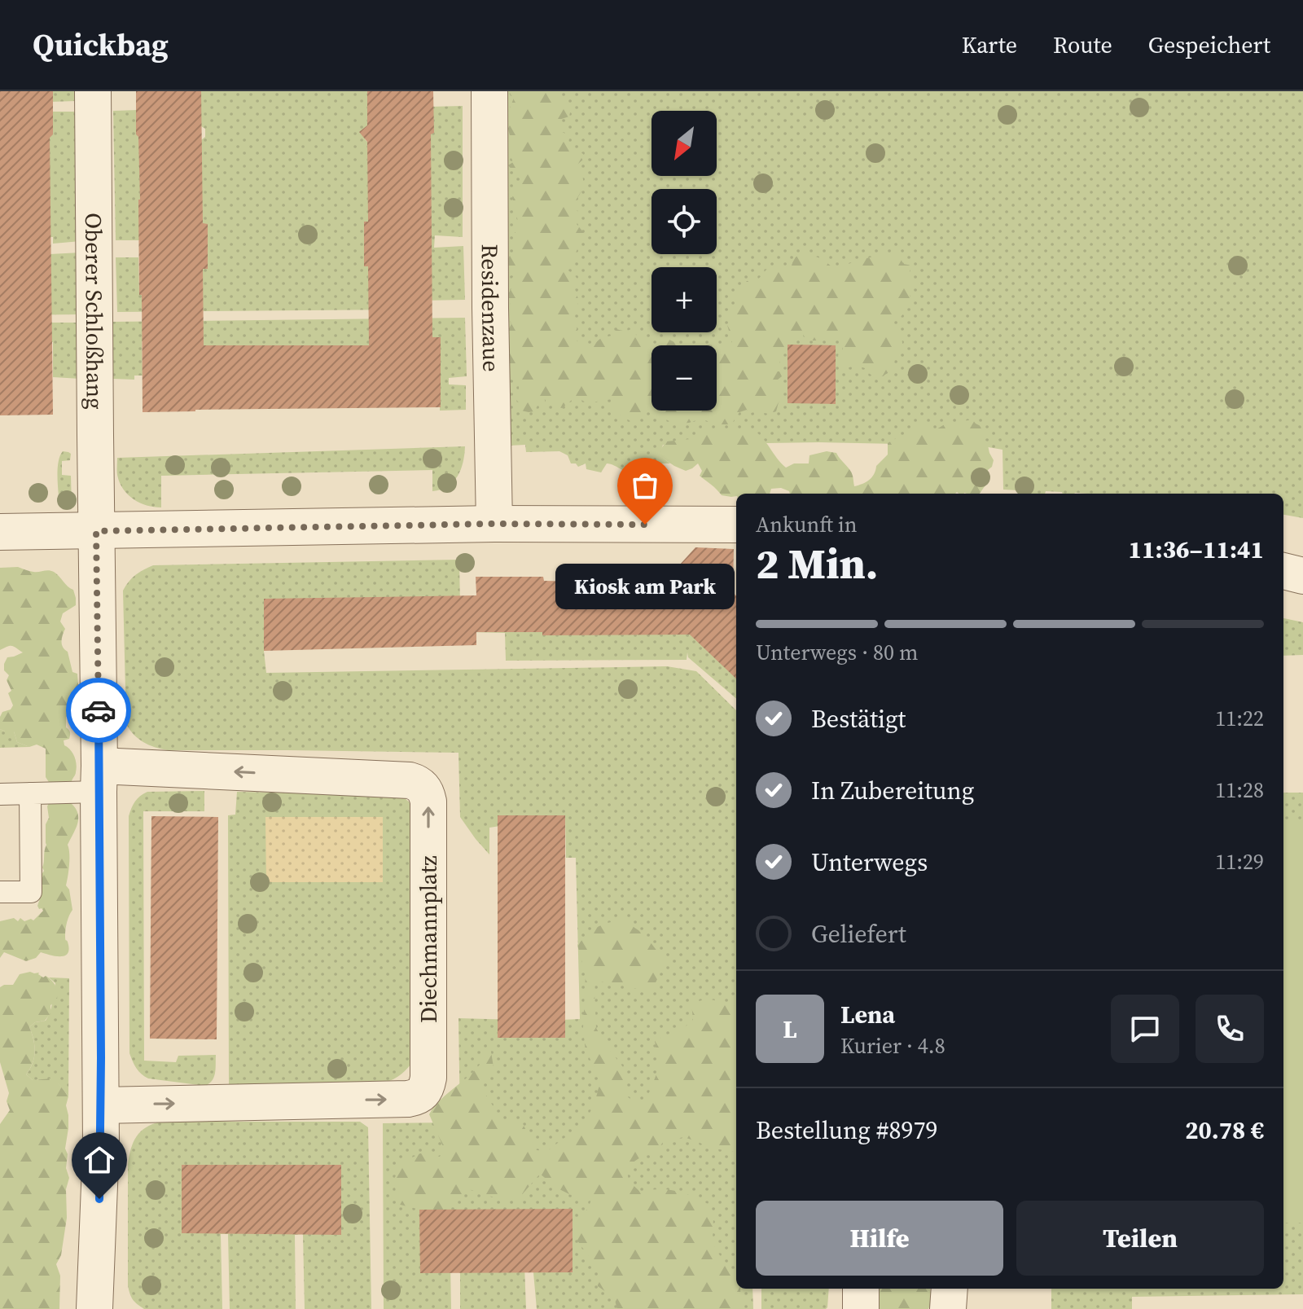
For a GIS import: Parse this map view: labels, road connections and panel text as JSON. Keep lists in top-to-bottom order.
{
  "streets": {
    "street": ["Residenzaue", "Oberer Schloßhang", "Diechmannplatz"]
  },
  "crossings": [
    ["Oberer Schloßhang", "Diechmannplatz"]
  ],
  "places": ["Kiosk am Park"],
  "north": "bottom left",
  "page": {
    "header": "Quickbag",
    "nav": ["Karte", "Route", "Gespeichert"],
    "map_buttons": ["+", "−"],
    "heading": ["2 Min.", "Ankunft in", "11:36–11:41"],
    "panel": [
      "Lena",
      "Kurier · 4.8",
      "Bestellung #8979",
      "20.78 €"
    ],
    "bubble": "Kiosk am Park",
    "bar": "Unterwegs · 80 m",
    "list": [
      ["Bestätigt", "11:22"],
      ["In Zubereitung", "11:28"],
      ["Unterwegs", "11:29"],
      "Geliefert"
    ],
    "round": "L",
    "buttons": ["Hilfe", "Teilen"]
  }
}
